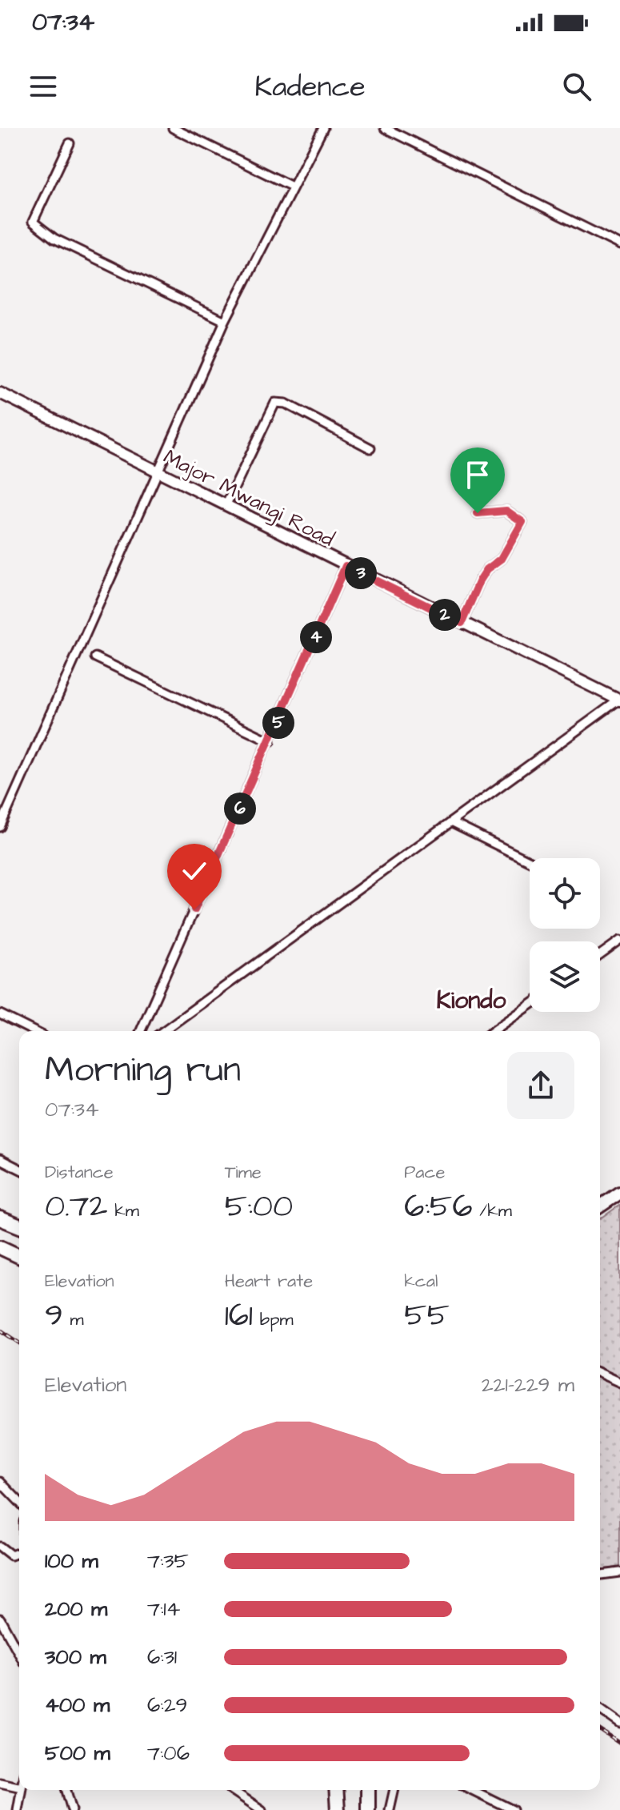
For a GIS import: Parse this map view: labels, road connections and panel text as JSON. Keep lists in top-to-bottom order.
{
  "streets": {
    "street": ["Major Mwangi Road"]
  },
  "districts": ["Kiondo"],
  "page": {
    "status": "07:34",
    "header": "Kadence",
    "pins": [
      "3",
      "2",
      "4",
      "5",
      "6"
    ],
    "heading": ["Morning run", "07:34"],
    "stats": [
      ["Distance", "0.72 km"],
      ["Time", "5:00"],
      ["Pace", "6:56 /km"],
      ["Elevation", "9 m"],
      ["Heart rate", "161 bpm"],
      ["kcal", "55"]
    ],
    "chart": ["Elevation", "221–229 m"],
    "list": [
      {
        "name": "100 m",
        "note": "7:35"
      },
      {
        "name": "200 m",
        "note": "7:14"
      },
      {
        "name": "300 m",
        "note": "6:31"
      },
      {
        "name": "400 m",
        "note": "6:29"
      },
      {
        "name": "500 m",
        "note": "7:06"
      }
    ]
  }
}
